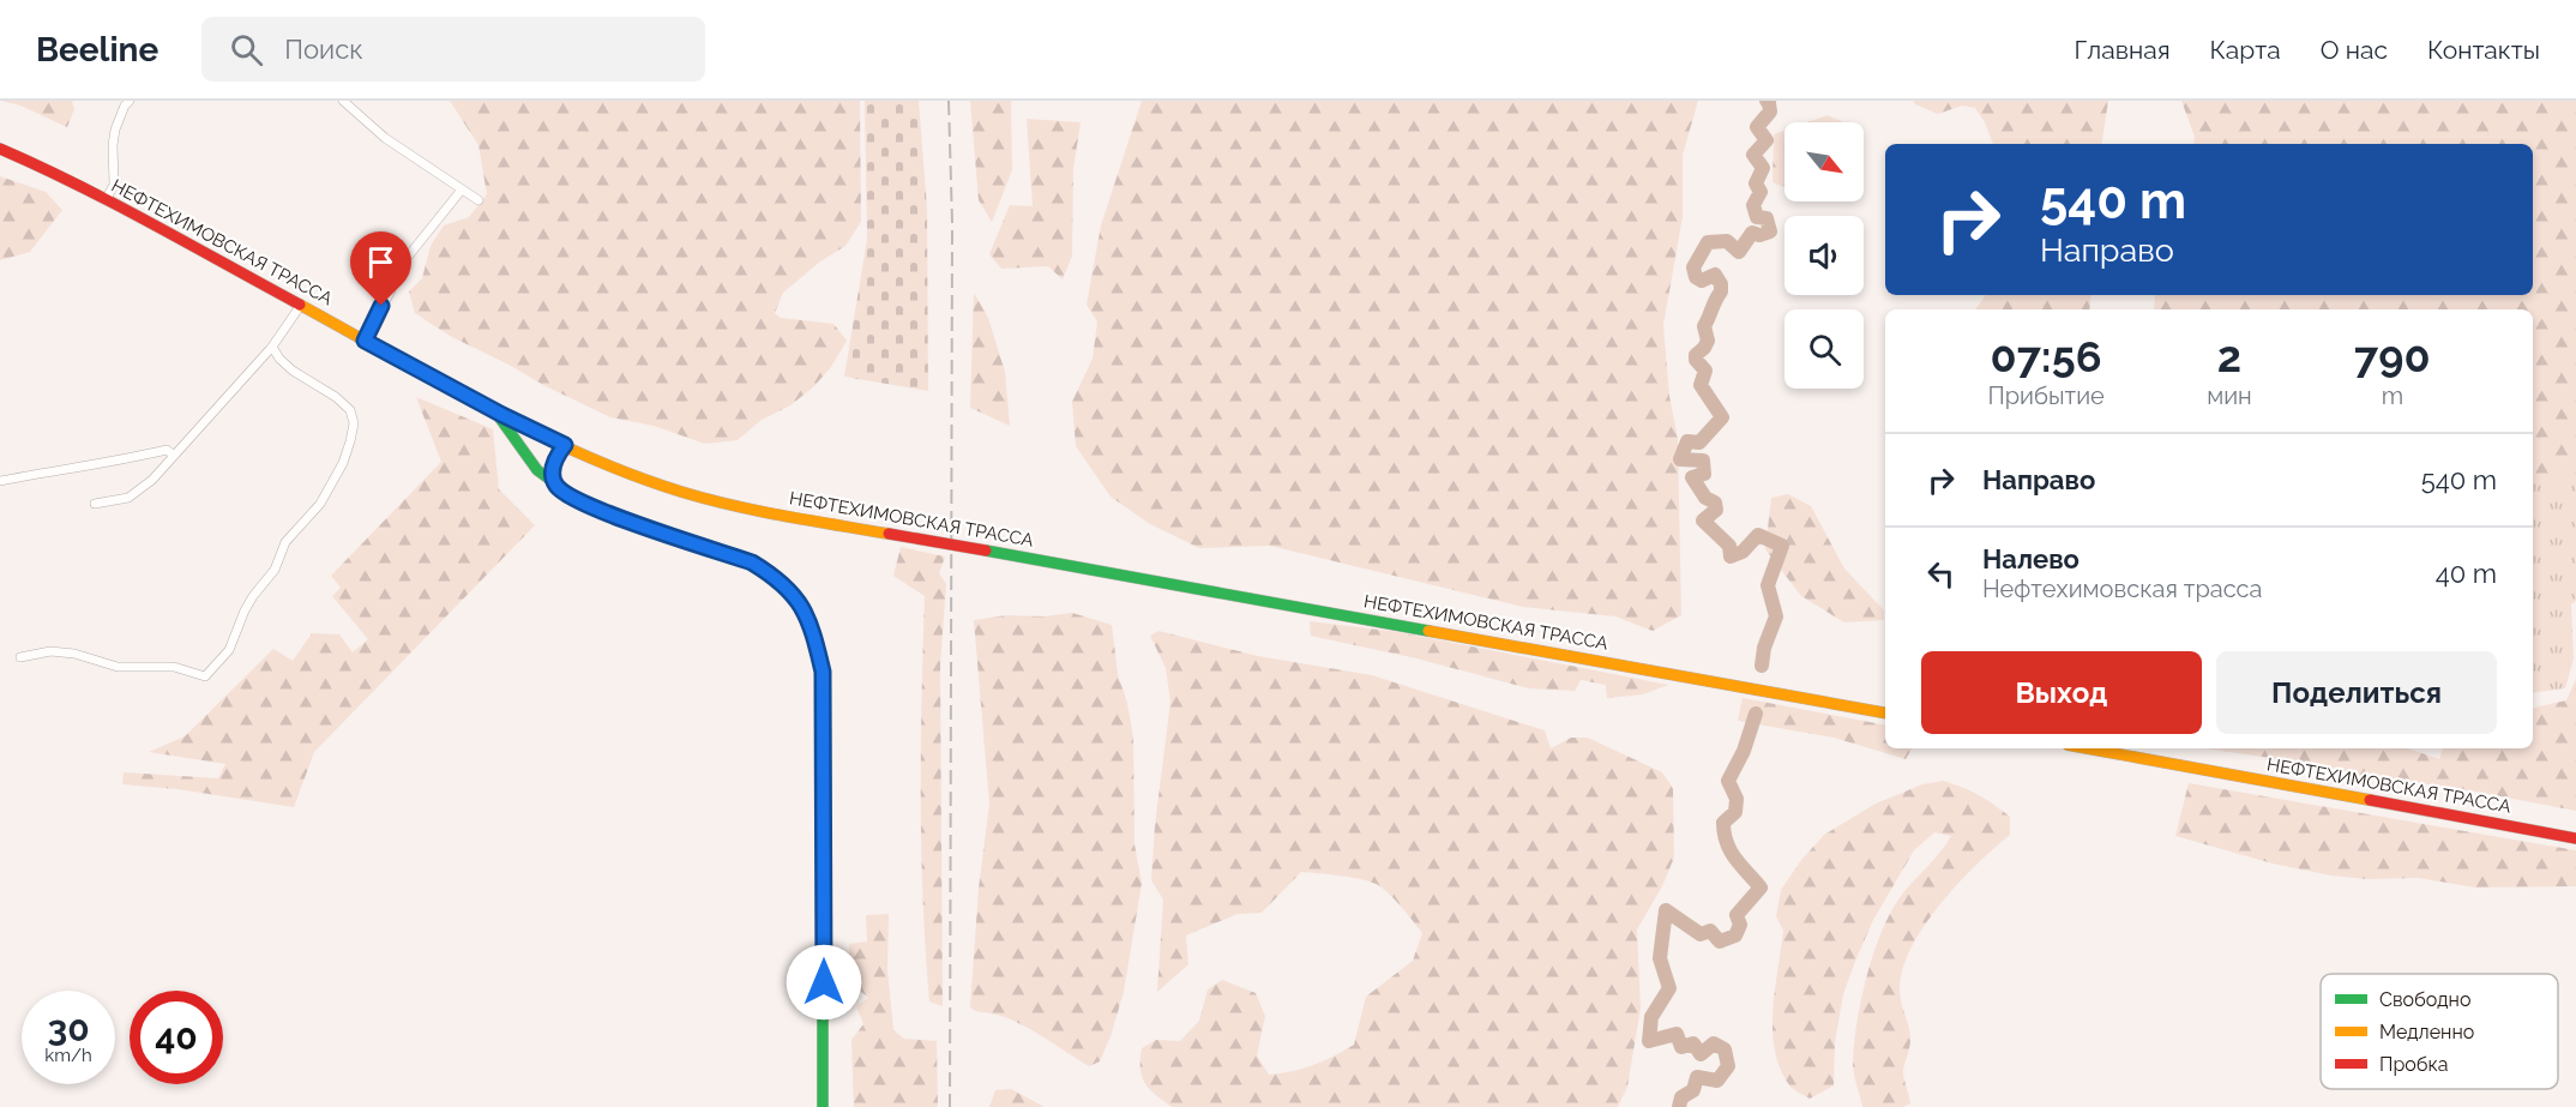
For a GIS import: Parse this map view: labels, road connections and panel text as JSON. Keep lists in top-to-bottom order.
{
  "streets": {
    "main road": ["НЕФТЕХИМОВСКАЯ ТРАССА"]
  },
  "legend": ["Свободно", "Медленно", "Пробка"],
  "north": "bottom right",
  "page": {
    "header": "Beeline",
    "search": "Поиск",
    "nav": [
      "Главная",
      "Карта",
      "О нас",
      "Контакты"
    ],
    "turn": ["540 m", "Направо"],
    "eta": [
      "07:56",
      "Прибытие",
      "2",
      "мин",
      "790",
      "m"
    ],
    "list": [
      {
        "name": "Направо",
        "value": "540 m"
      },
      {
        "name": "Налево",
        "note": "Нефтехимовская трасса",
        "value": "40 m"
      }
    ],
    "buttons": ["Выход", "Поделиться"],
    "speed": "30 km/h",
    "limit": "40"
  }
}
